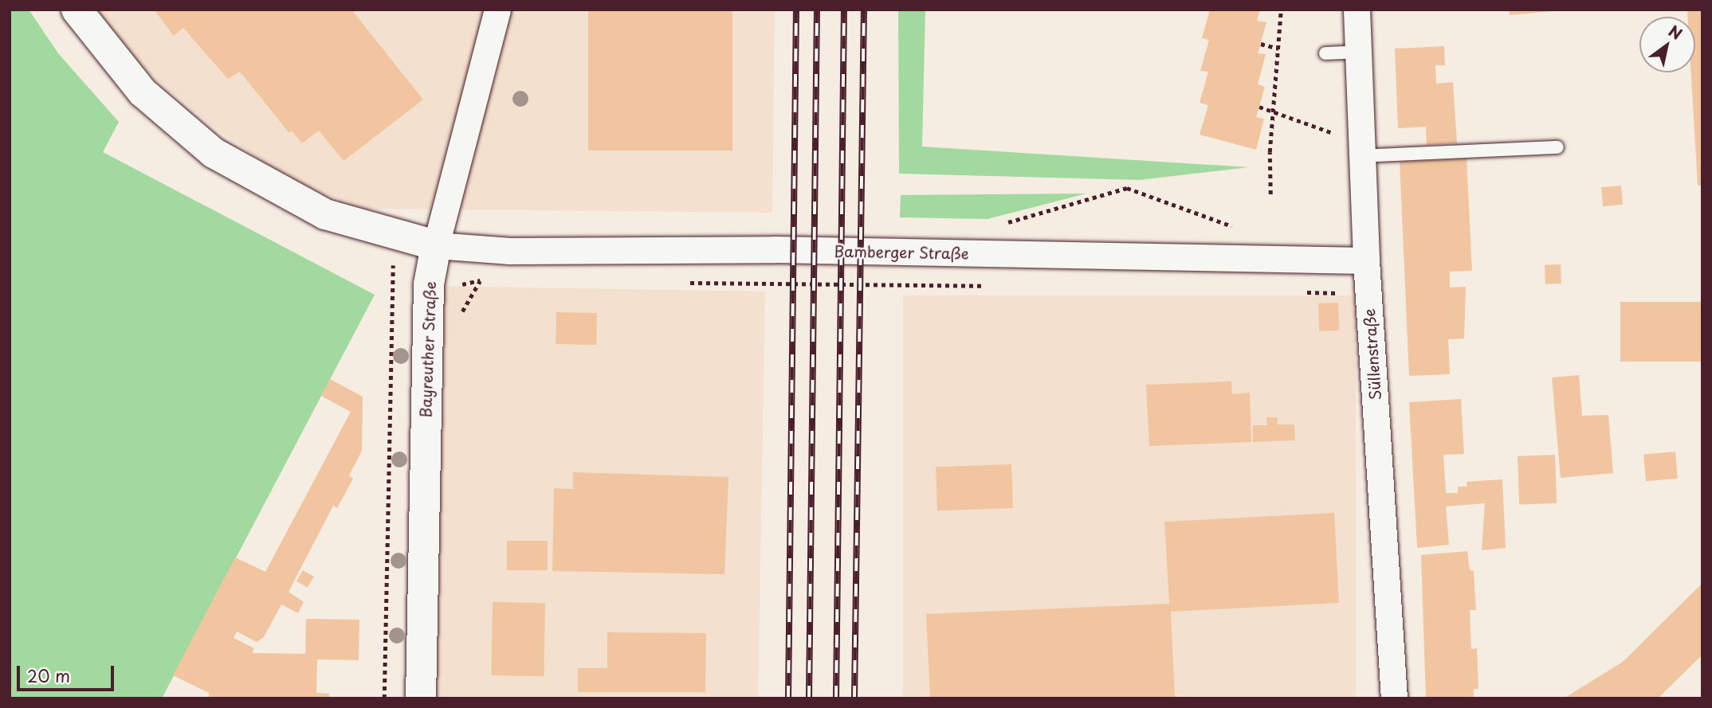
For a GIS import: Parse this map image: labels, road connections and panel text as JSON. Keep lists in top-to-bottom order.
{
  "streets": {
    "street": ["Bamberger Straße", "Bayreuther Straße", "Süllenstraße"]
  },
  "crossings": [
    ["Bamberger Straße", "Bayreuther Straße"],
    ["Bamberger Straße", "Süllenstraße"]
  ],
  "scale_bar": "20 m",
  "north": "top right"
}
